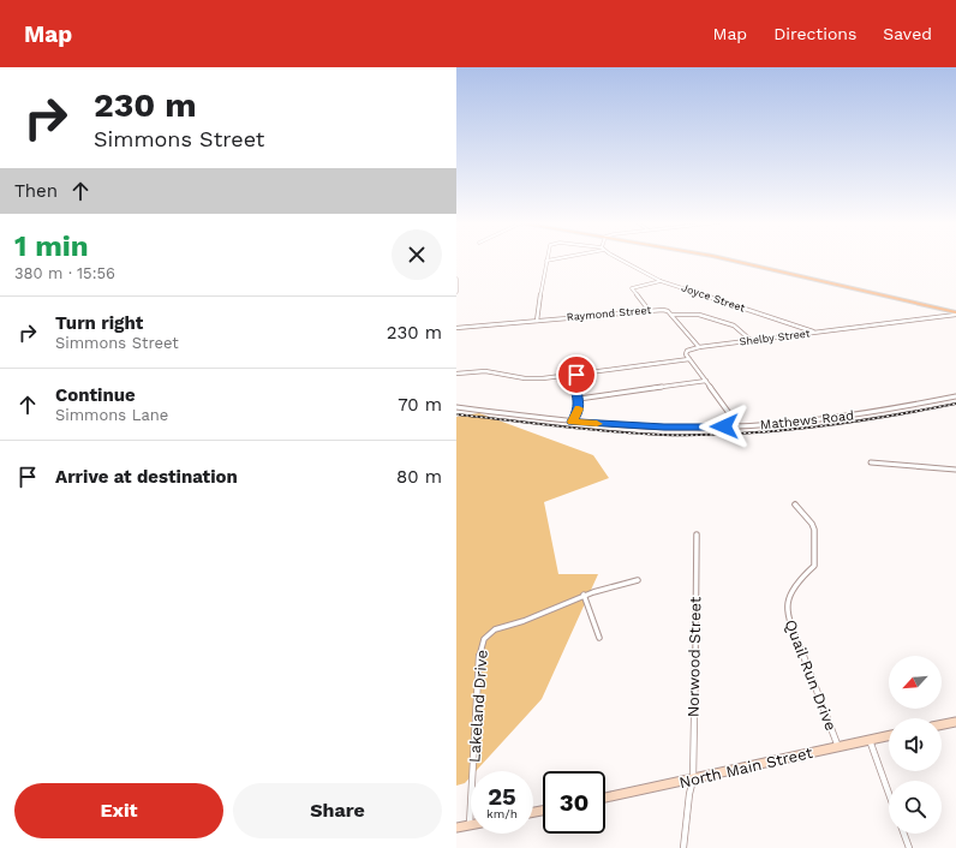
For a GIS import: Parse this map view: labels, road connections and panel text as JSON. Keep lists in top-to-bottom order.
{
  "streets": {
    "street": [
      "Joyce Street",
      "Raymond Street",
      "Shelby Street",
      "Mathews Road",
      "Norwood Street",
      "Quail Run Drive",
      "Lakeland Drive",
      "North Main Street"
    ]
  },
  "crossings": [
    ["Joyce Street", "Shelby Street"],
    ["Raymond Street", "Shelby Street"],
    ["Norwood Street", "North Main Street"],
    ["Quail Run Drive", "North Main Street"]
  ],
  "north": "bottom left",
  "page": {
    "header": "Map",
    "nav": ["Map", "Directions", "Saved"],
    "turn": ["230 m", "Simmons Street"],
    "then": "Then",
    "heading": ["1 min", "380 m · 15:56"],
    "list": [
      {
        "name": "Turn right",
        "note": "Simmons Street",
        "value": "230 m"
      },
      {
        "name": "Continue",
        "note": "Simmons Lane",
        "value": "70 m"
      },
      {
        "name": "Arrive at destination",
        "value": "80 m"
      }
    ],
    "speed": "25 km/h",
    "limit": "30",
    "buttons": ["Exit", "Share"]
  }
}
